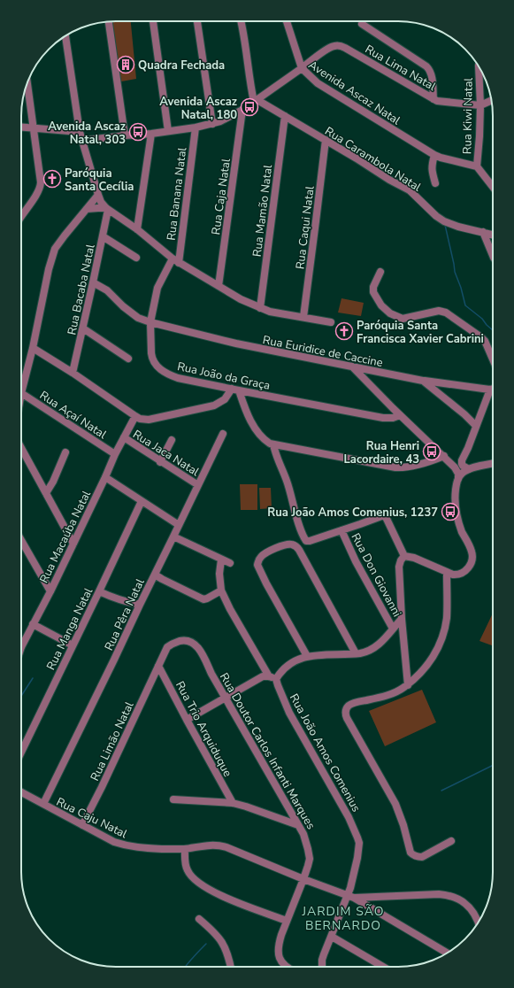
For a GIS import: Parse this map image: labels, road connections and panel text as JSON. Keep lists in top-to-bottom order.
{
  "streets": {
    "street": [
      "Rua Lima Natal",
      "Avenida Ascaz Natal",
      "Rua Kiwi Natal",
      "Rua Carambola Natal",
      "Rua Banana Natal",
      "Rua Caja Natal",
      "Rua Mamão Natal",
      "Rua Caqui Natal",
      "Rua Bacaba Natal",
      "Rua Euridice de Caccine",
      "Rua João da Graça",
      "Rua Açaí Natal",
      "Rua Jaca Natal",
      "Rua Macaúba Natal",
      "Rua Don Giovanni",
      "Rua Pêra Natal",
      "Rua Manga Natal",
      "Rua Trio Arquiduque",
      "Rua Limão Natal",
      "Rua Doutor Carlos Infanti Marques",
      "Rua João Amos Comenius",
      "Rua Caju Natal"
    ]
  },
  "crossings": [
    ["Rua Lima Natal", "Avenida Ascaz Natal"],
    ["Rua Lima Natal", "Rua Kiwi Natal"],
    ["Avenida Ascaz Natal", "Rua Kiwi Natal"],
    ["Avenida Ascaz Natal", "Rua Carambola Natal"],
    ["Avenida Ascaz Natal", "Rua Banana Natal"],
    ["Avenida Ascaz Natal", "Rua Caja Natal"],
    ["Rua Carambola Natal", "Rua Mamão Natal"],
    ["Rua Carambola Natal", "Rua Caqui Natal"],
    ["Rua Bacaba Natal", "Rua Euridice de Caccine"],
    ["Rua Euridice de Caccine", "Rua João da Graça"],
    ["Rua Açaí Natal", "Rua Macaúba Natal"],
    ["Rua Jaca Natal", "Rua Macaúba Natal"],
    ["Rua Jaca Natal", "Rua Pêra Natal"],
    ["Rua Pêra Natal", "Rua Caju Natal"],
    ["Rua Trio Arquiduque", "Rua Limão Natal"],
    ["Rua Trio Arquiduque", "Rua Doutor Carlos Infanti Marques"],
    ["Rua Limão Natal", "Rua Doutor Carlos Infanti Marques"],
    ["Rua Limão Natal", "Rua Caju Natal"],
    ["Rua Doutor Carlos Infanti Marques", "Rua Caju Natal"],
    ["Rua João Amos Comenius", "Rua Caju Natal"]
  ],
  "districts": ["JARDIM SÃO BERNARDO"],
  "places": {
    "building": ["Quadra Fechada"],
    "bus stop": [
      "Avenida Ascaz Natal, 180",
      "Avenida Ascaz Natal, 303",
      "Rua Henri Lacordaire, 43",
      "Rua João Amos Comenius, 1237"
    ],
    "church": ["Paróquia Santa Cecília", "Paróquia Santa Francisca Xavier Cabrini"]
  }
}
